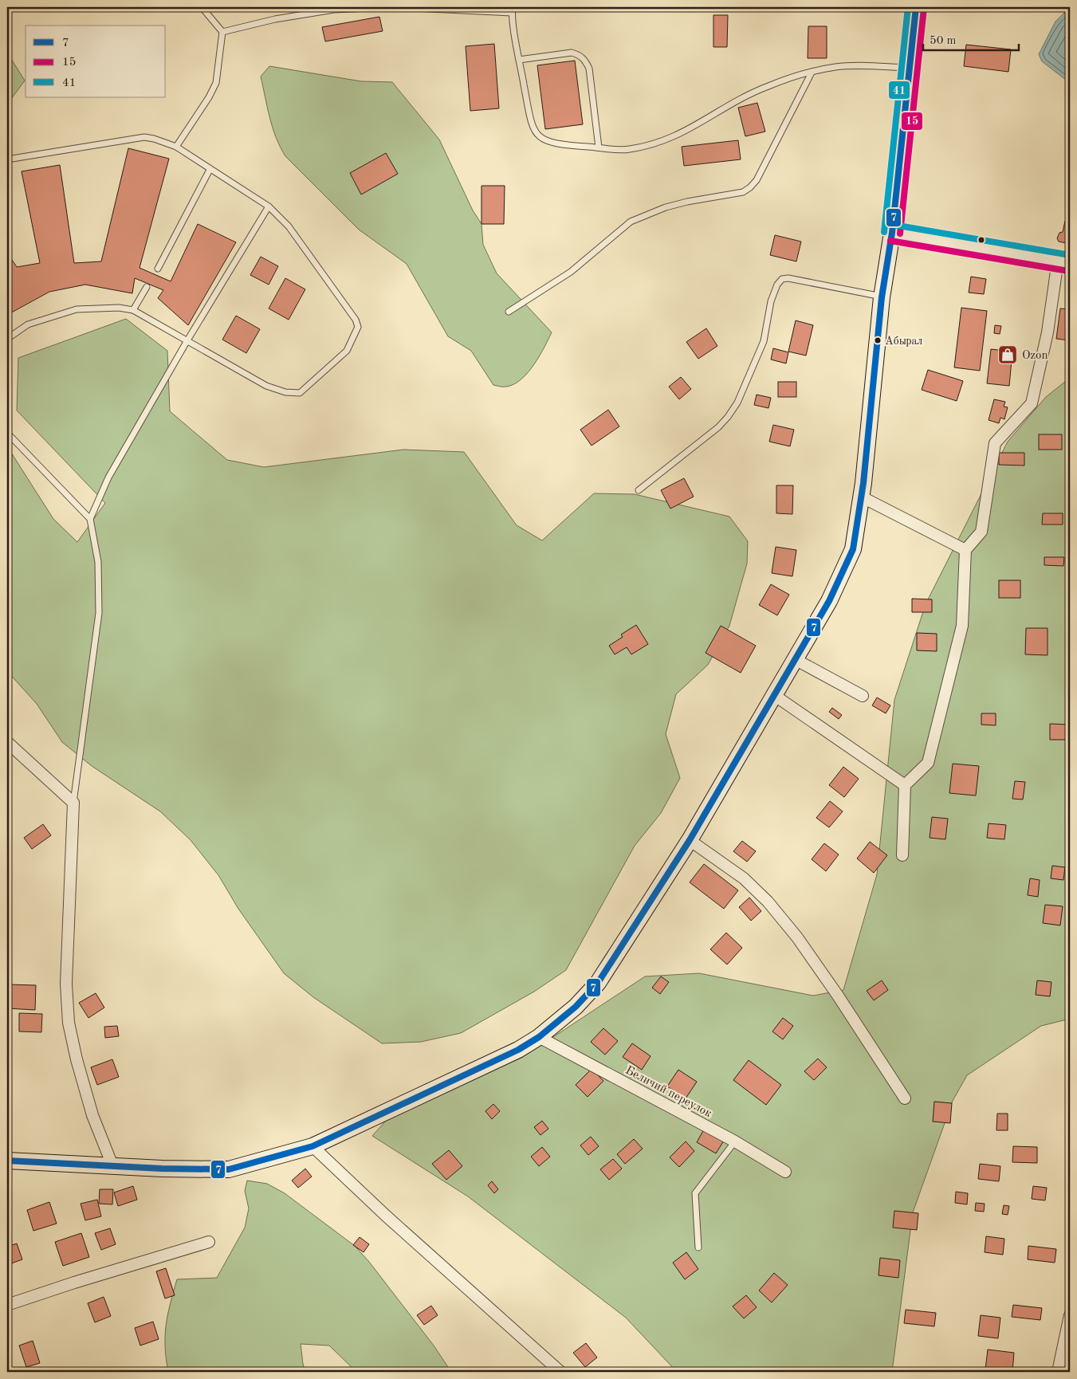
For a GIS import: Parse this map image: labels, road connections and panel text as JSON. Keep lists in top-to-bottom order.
{
  "streets": {
    "street": ["Беличий переулок"]
  },
  "places": {
    "other": ["Абырал"],
    "shop": ["Ozon"]
  },
  "lines": ["transit line 7", "transit line 41", "transit line 15"],
  "legend": ["7", "15", "41"],
  "scale_bar": "50 m"
}
